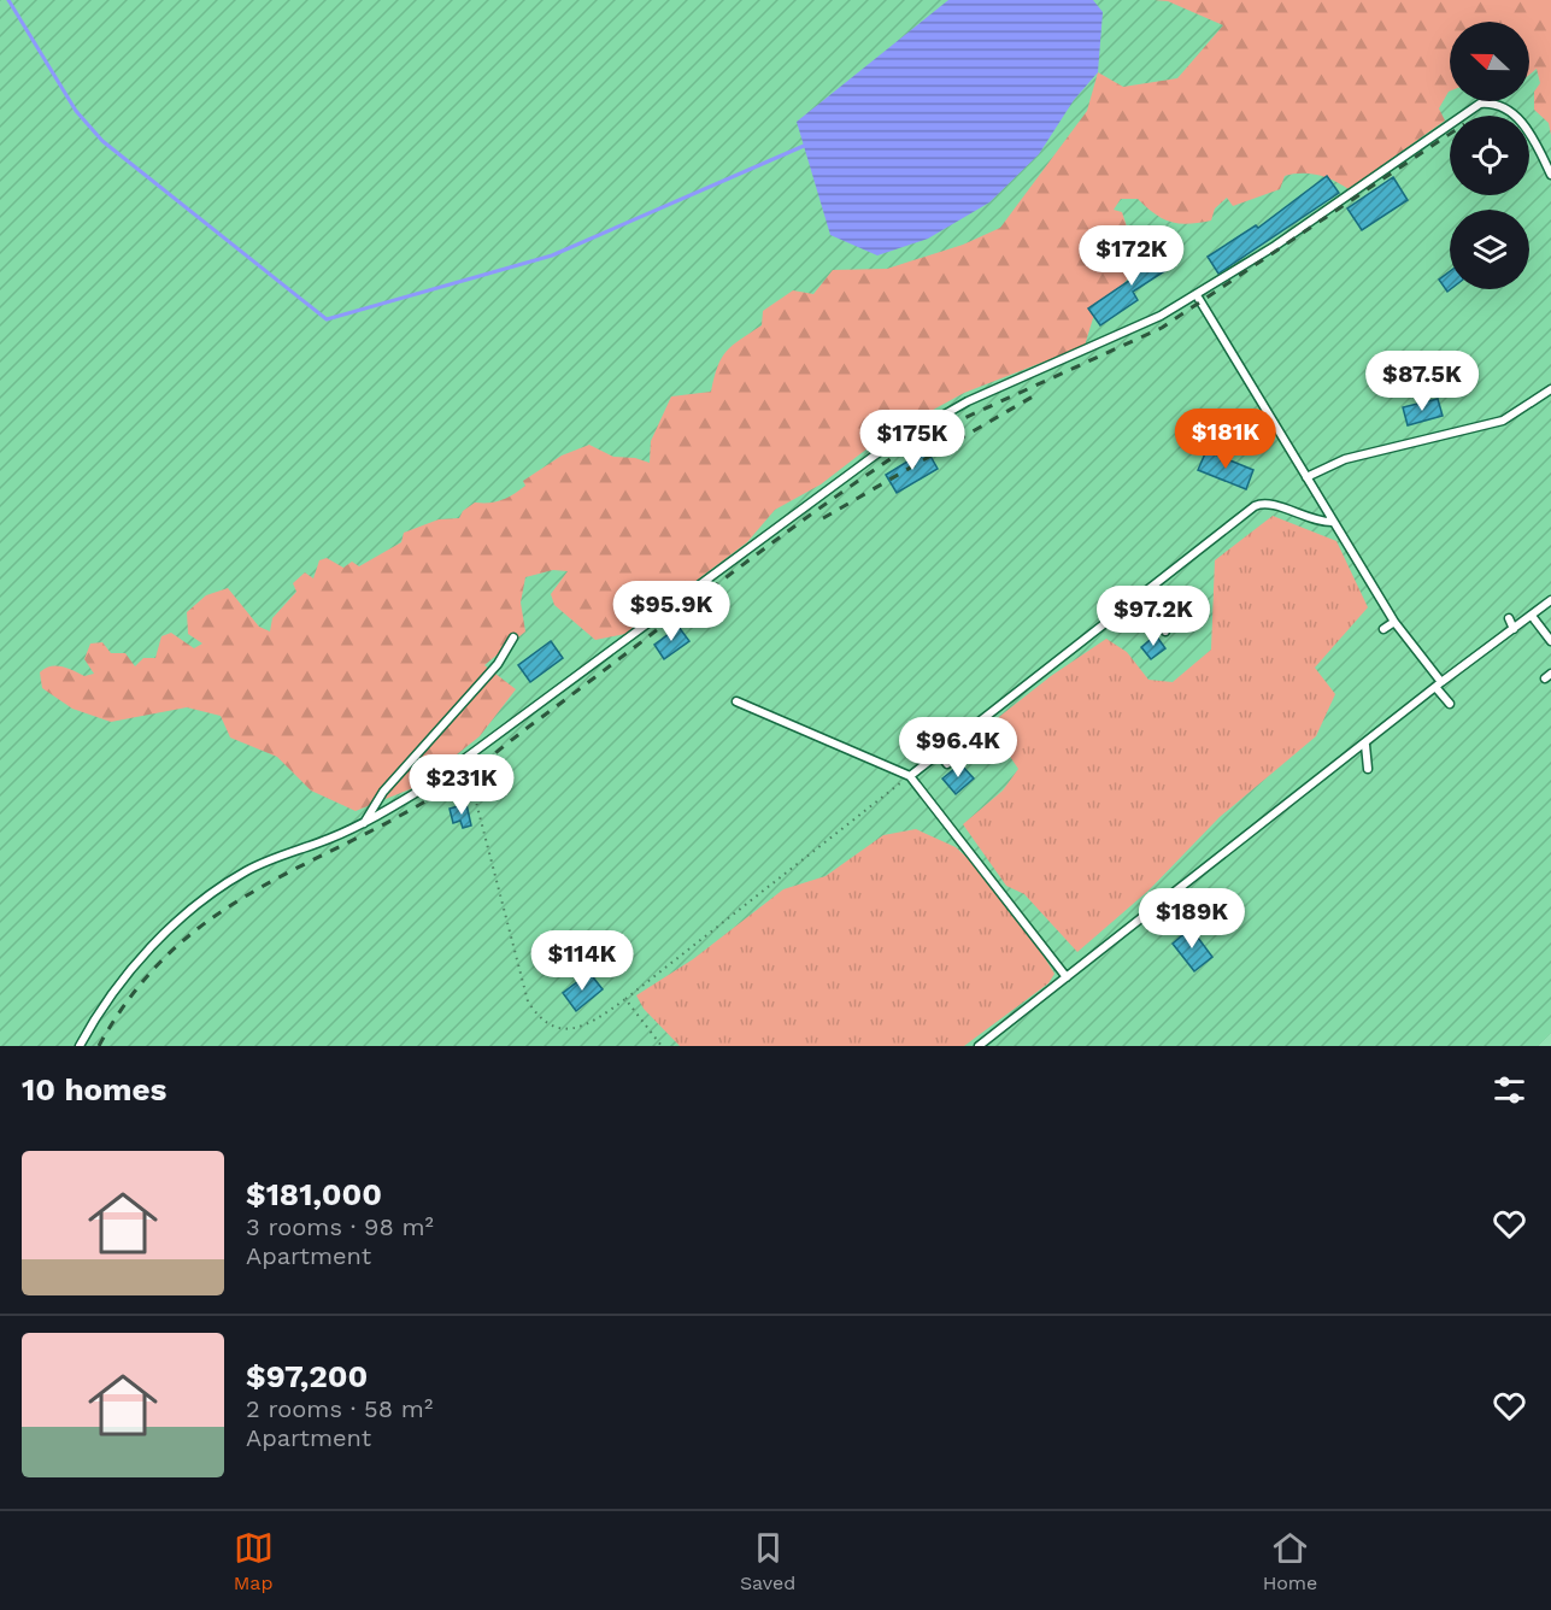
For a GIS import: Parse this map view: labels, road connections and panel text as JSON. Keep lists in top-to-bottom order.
{
  "north": "left",
  "page": {
    "price": [
      "$172K",
      "$87.5K",
      "$181K",
      "$175K",
      "$95.9K",
      "$97.2K",
      "$96.4K",
      "$231K",
      "$189K",
      "$114K"
    ],
    "heading": "10 homes",
    "list": [
      {
        "name": "$181,000",
        "note": "3 rooms · 98 m² · Apartment"
      },
      {
        "name": "$97,200",
        "note": "2 rooms · 58 m² · Apartment"
      }
    ],
    "tabs": ["Map", "Saved", "Home"]
  }
}
